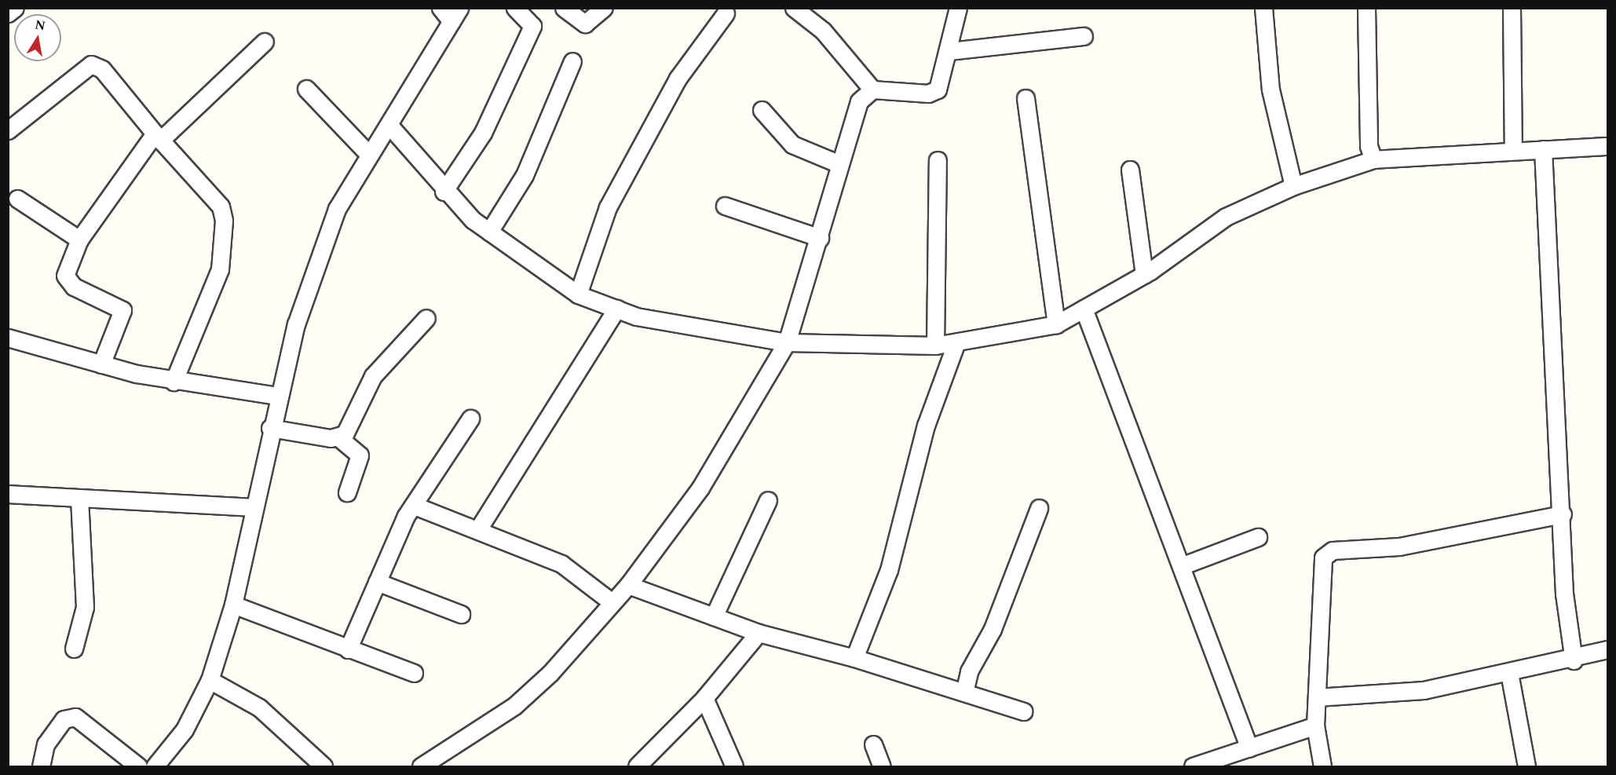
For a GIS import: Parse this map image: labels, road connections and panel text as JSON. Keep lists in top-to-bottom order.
{
  "north": "top"
}
